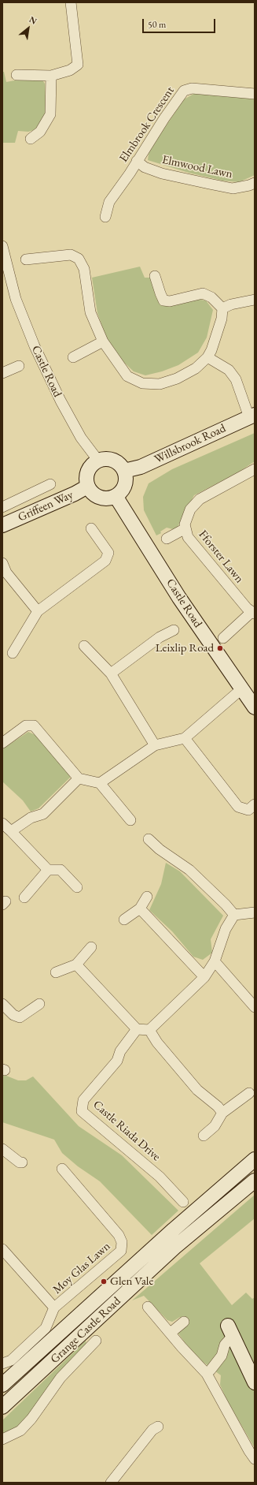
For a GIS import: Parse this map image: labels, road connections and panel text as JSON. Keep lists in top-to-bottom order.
{
  "streets": {
    "main road": [
      "Castle Road",
      "Willsbrook Road",
      "Griffeen Way",
      "Grange Castle Road"
    ],
    "street": [
      "Elmbrook Crescent",
      "Elmwood Lawn",
      "Fforster Lawn",
      "Castle Riada Drive",
      "Moy Glas Lawn"
    ]
  },
  "crossings": [
    ["Elmbrook Crescent", "Elmwood Lawn"],
    ["Castle Road", "Willsbrook Road"],
    ["Castle Road", "Griffeen Way"],
    ["Willsbrook Road", "Griffeen Way"]
  ],
  "places": ["Leixlip Road", "Glen Vale"],
  "scale_bar": "50 m",
  "north": "top right"
}
